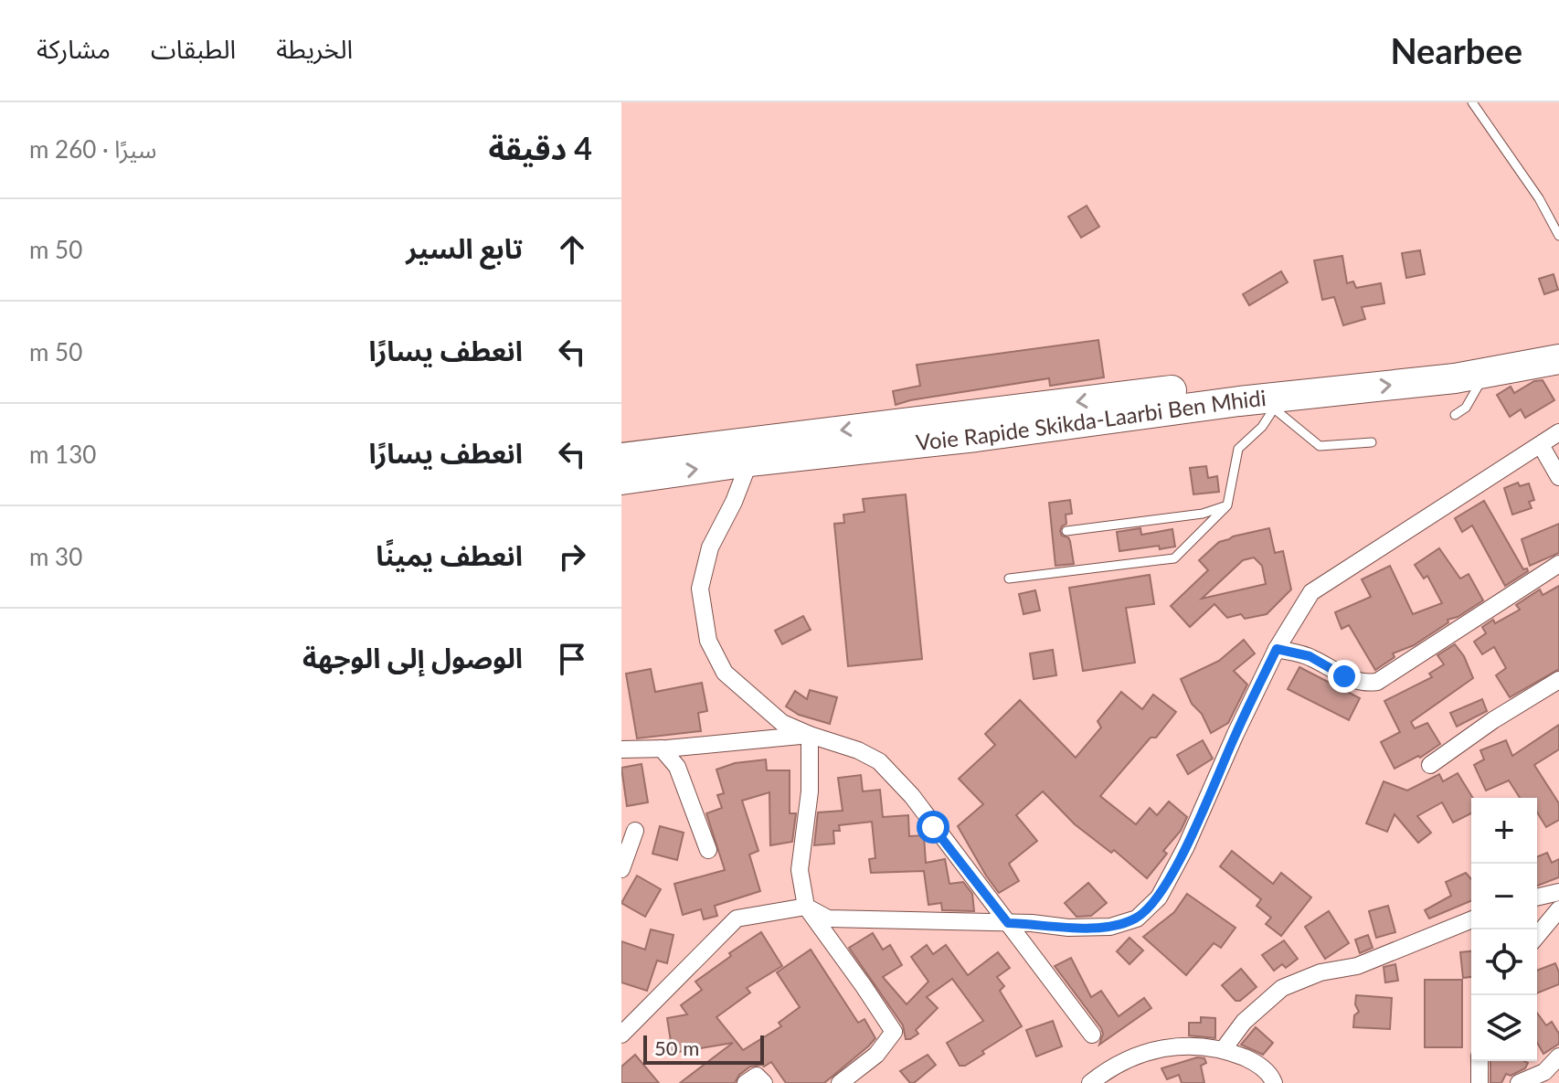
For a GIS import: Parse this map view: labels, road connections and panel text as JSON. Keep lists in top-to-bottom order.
{
  "streets": {
    "highway": ["Voie Rapide Skikda-Laarbi Ben Mhidi"]
  },
  "scale_bar": "50 m",
  "page": {
    "header": "Nearbee",
    "nav": ["الخريطة", "الطبقات", "مشاركة"],
    "heading": ["4 دقيقة", "سيرًا · 260 m"],
    "list": [
      ["تابع السير", "50 m"],
      ["انعطف يسارًا", "50 m"],
      ["انعطف يسارًا", "130 m"],
      ["انعطف يمينًا", "30 m"],
      "الوصول إلى الوجهة"
    ],
    "map_buttons": ["+", "−"],
    "scale": "50 m"
  }
}
